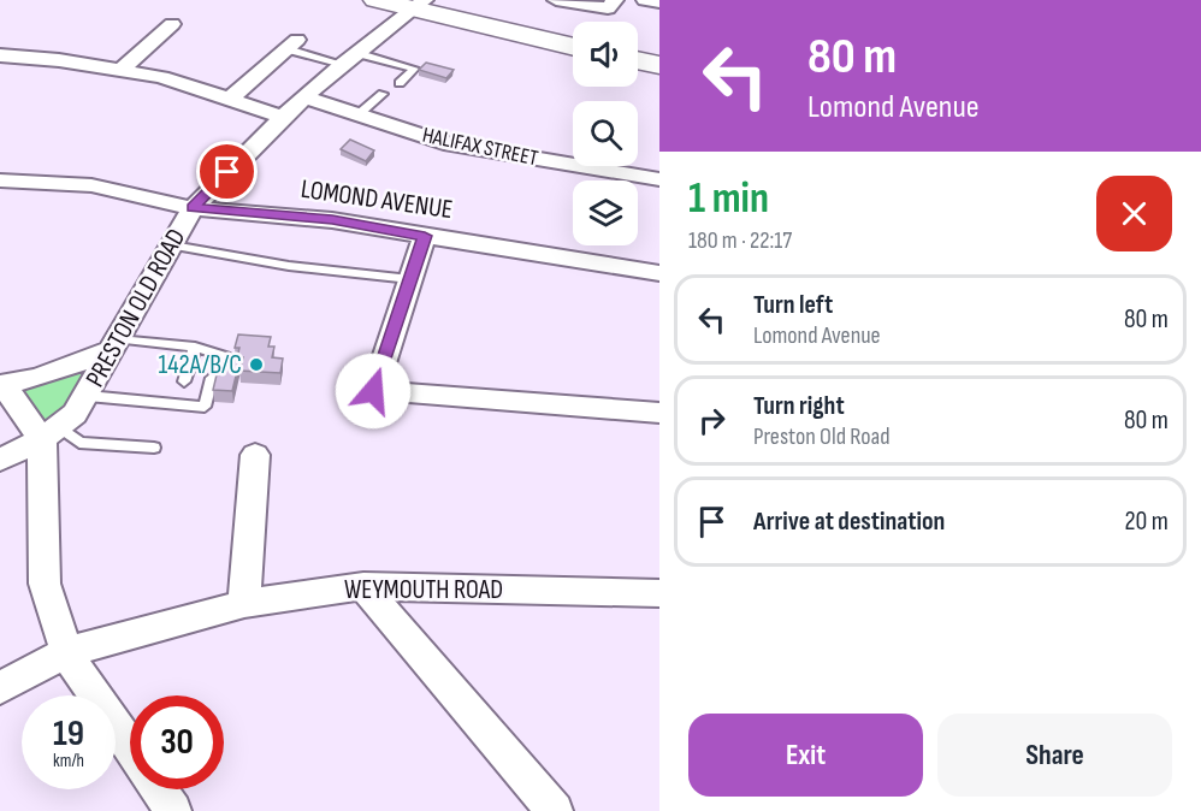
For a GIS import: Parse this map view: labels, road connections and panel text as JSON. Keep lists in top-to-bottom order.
{
  "streets": {
    "street": [
      "HALIFAX STREET",
      "LOMOND AVENUE",
      "PRESTON OLD ROAD",
      "WEYMOUTH ROAD"
    ]
  },
  "crossings": [
    ["HALIFAX STREET", "PRESTON OLD ROAD"],
    ["LOMOND AVENUE", "PRESTON OLD ROAD"]
  ],
  "places": ["142A/B/C"],
  "page": {
    "turn": ["80 m", "Lomond Avenue"],
    "heading": ["1 min", "180 m · 22:17"],
    "list": [
      {
        "name": "Turn left",
        "note": "Lomond Avenue",
        "value": "80 m"
      },
      {
        "name": "Turn right",
        "note": "Preston Old Road",
        "value": "80 m"
      },
      {
        "name": "Arrive at destination",
        "value": "20 m"
      }
    ],
    "speed": "19 km/h",
    "limit": "30",
    "buttons": ["Exit", "Share"]
  }
}
